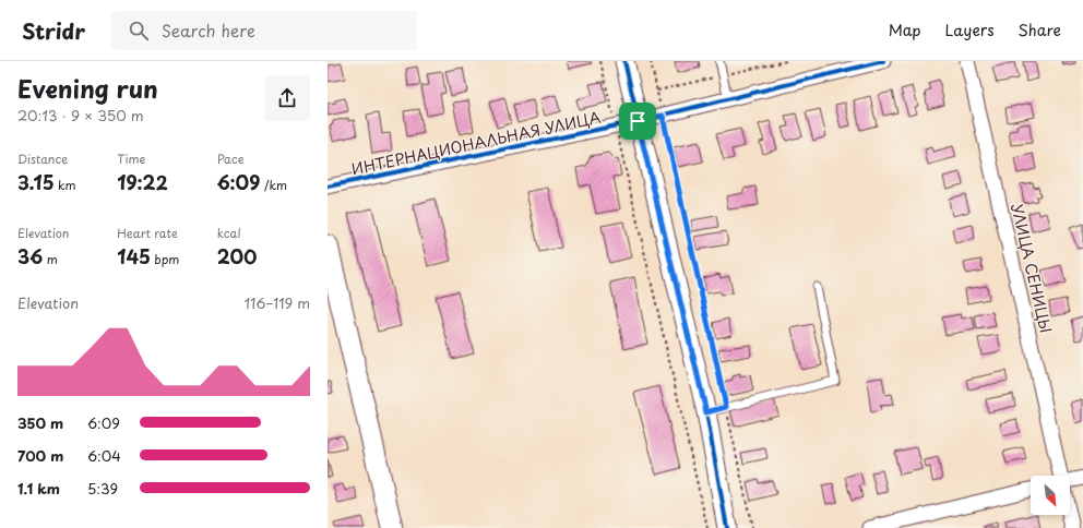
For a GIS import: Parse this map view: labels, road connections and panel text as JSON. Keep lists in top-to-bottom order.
{
  "streets": {
    "street": ["ИНТЕРНАЦИОНАЛЬНАЯ УЛИЦА", "УЛИЦА СЕНИЦЫ"]
  },
  "north": "bottom right",
  "page": {
    "header": "Stridr",
    "search": "Search here",
    "nav": ["Map", "Layers", "Share"],
    "heading": ["Evening run", "20:13 · 9 × 350 m"],
    "stats": [
      ["Distance", "3.15 km"],
      ["Time", "19:22"],
      ["Pace", "6:09 /km"],
      ["Elevation", "36 m"],
      ["Heart rate", "145 bpm"],
      ["kcal", "200"]
    ],
    "chart": ["Elevation", "116–119 m"],
    "list": [
      {
        "name": "350 m",
        "note": "6:09"
      },
      {
        "name": "700 m",
        "note": "6:04"
      },
      {
        "name": "1.1 km",
        "note": "5:39"
      }
    ]
  }
}
